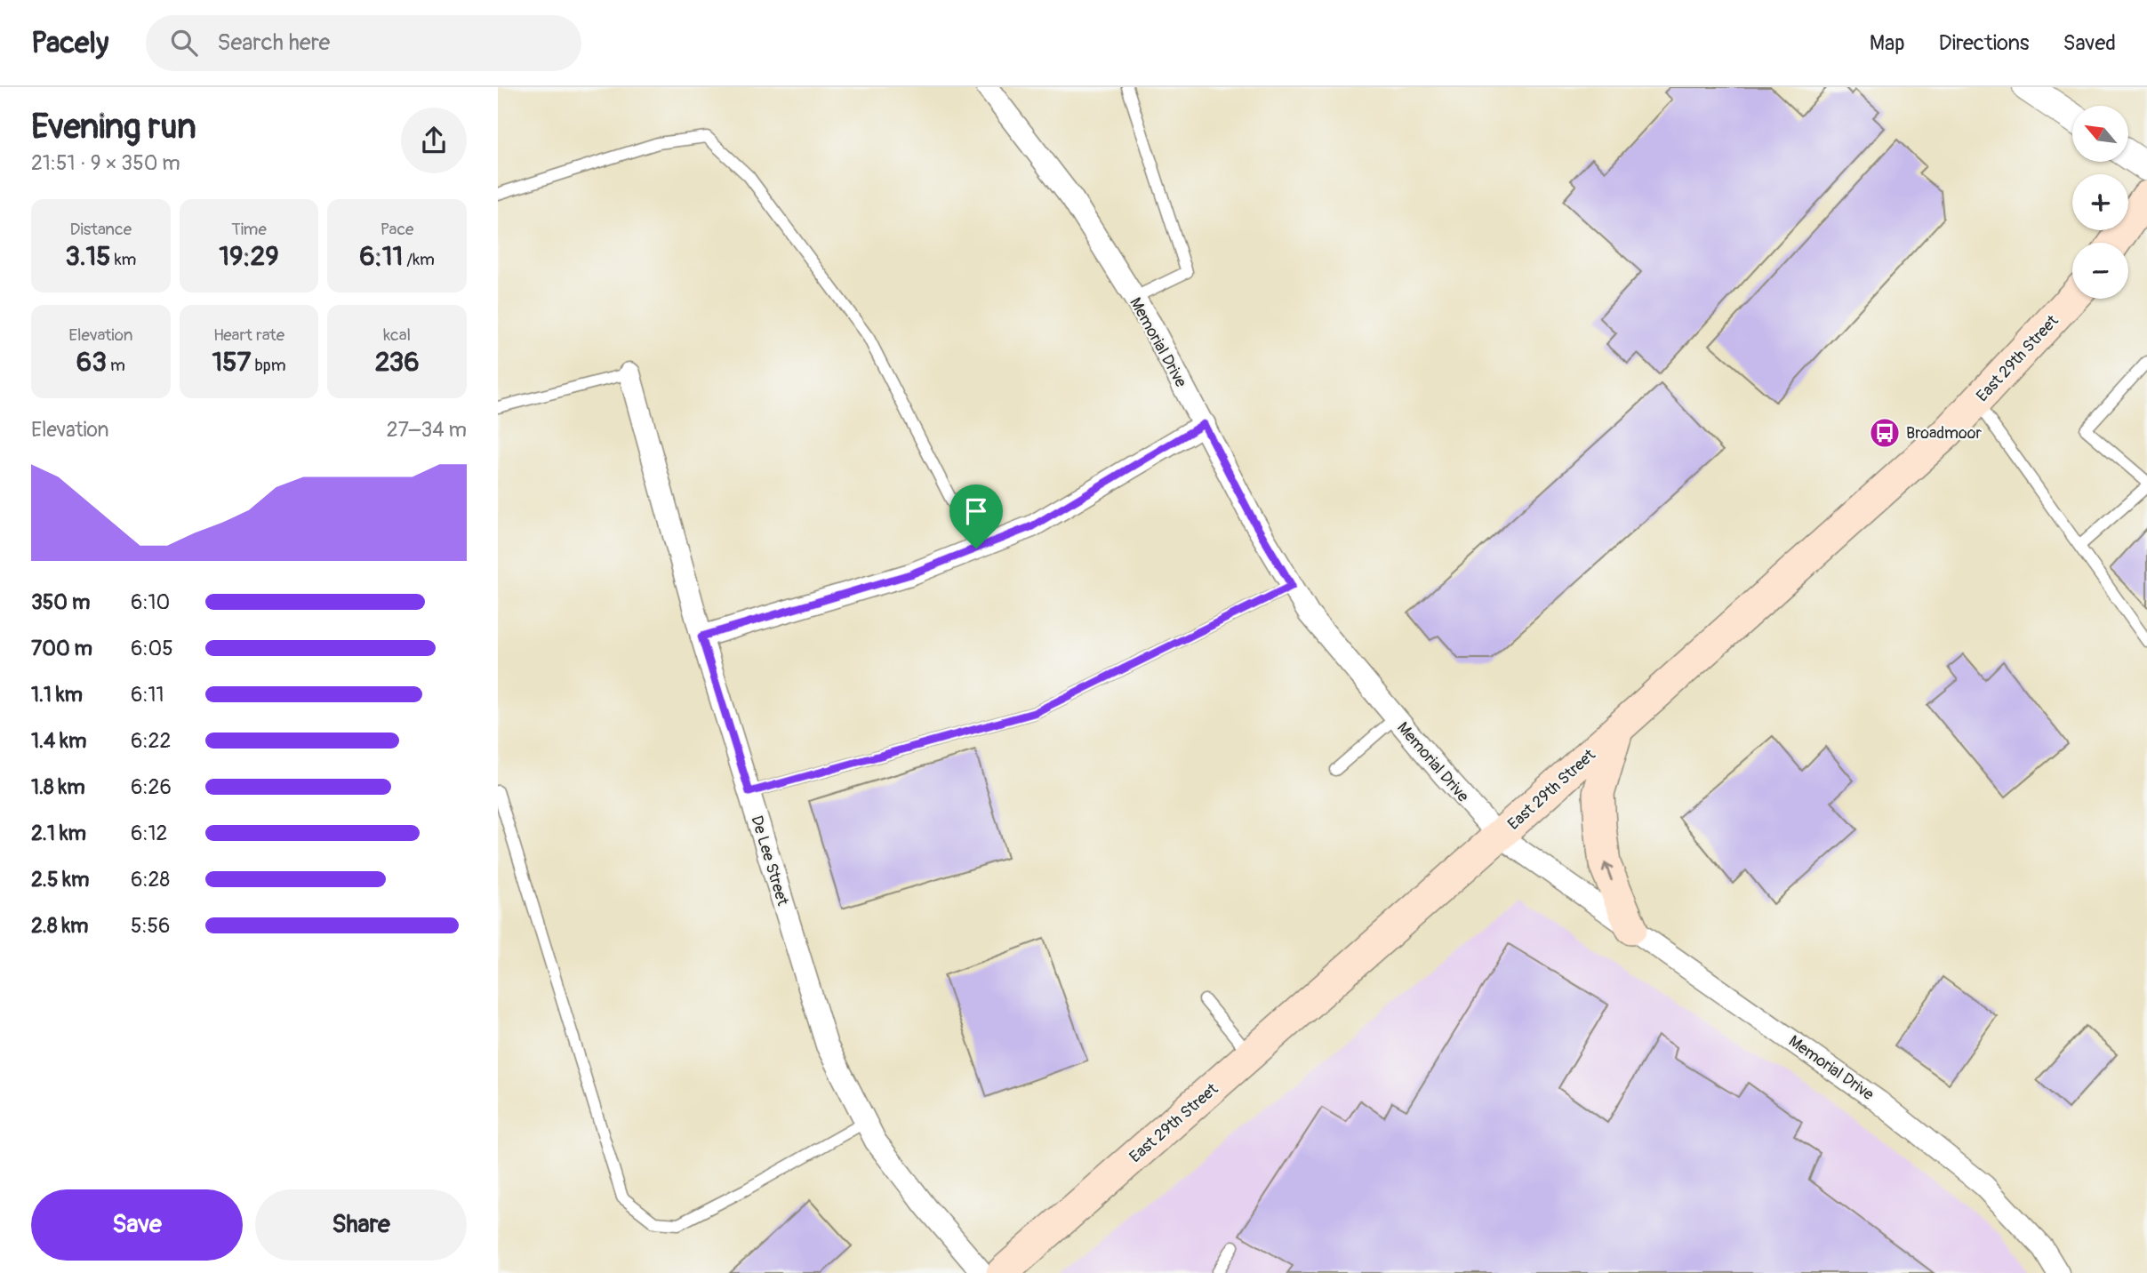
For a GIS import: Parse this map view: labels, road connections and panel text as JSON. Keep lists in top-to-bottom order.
{
  "streets": {
    "main road": ["East 29th Street"],
    "street": ["Memorial Drive", "De Lee Street"]
  },
  "crossings": [
    ["Memorial Drive", "East 29th Street"]
  ],
  "places": {
    "bus stop": ["Broadmoor"]
  },
  "north": "top left",
  "page": {
    "header": "Pacely",
    "search": "Search here",
    "nav": ["Map", "Directions", "Saved"],
    "heading": ["Evening run", "21:51 · 9 × 350 m"],
    "map_buttons": ["+", "−"],
    "stats": [
      ["Distance", "3.15 km"],
      ["Time", "19:29"],
      ["Pace", "6:11 /km"],
      ["Elevation", "63 m"],
      ["Heart rate", "157 bpm"],
      ["kcal", "236"]
    ],
    "chart": ["Elevation", "27–34 m"],
    "list": [
      {
        "name": "350 m",
        "note": "6:10"
      },
      {
        "name": "700 m",
        "note": "6:05"
      },
      {
        "name": "1.1 km",
        "note": "6:11"
      },
      {
        "name": "1.4 km",
        "note": "6:22"
      },
      {
        "name": "1.8 km",
        "note": "6:26"
      },
      {
        "name": "2.1 km",
        "note": "6:12"
      },
      {
        "name": "2.5 km",
        "note": "6:28"
      },
      {
        "name": "2.8 km",
        "note": "5:56"
      }
    ],
    "buttons": ["Save", "Share"]
  }
}
